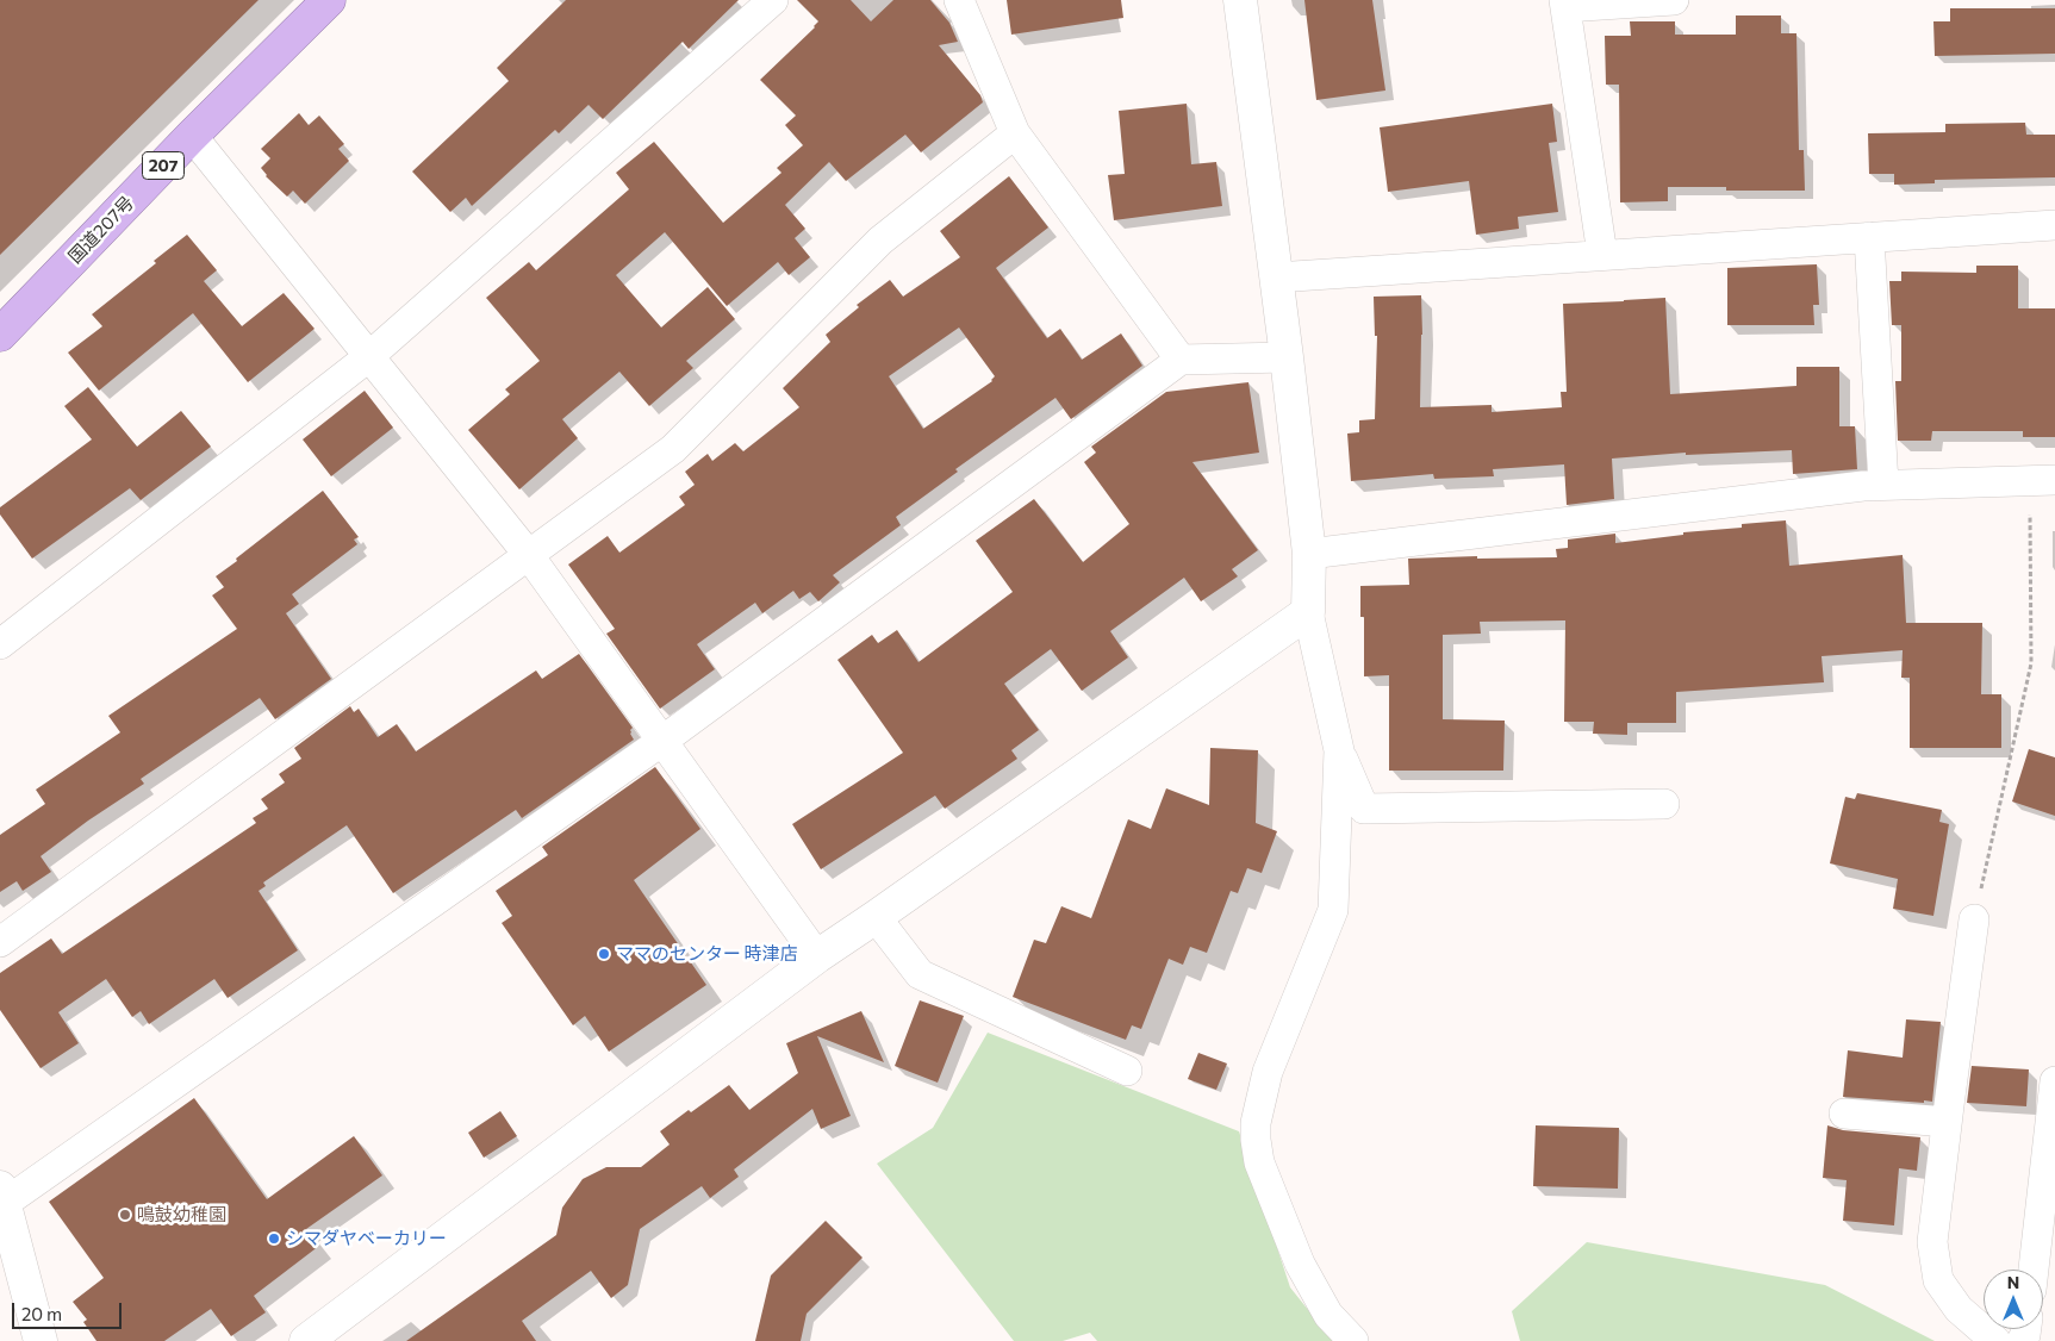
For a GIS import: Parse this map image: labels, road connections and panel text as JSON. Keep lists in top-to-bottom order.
{
  "streets": {
    "highway": ["207", "国道207号"]
  },
  "places": ["ママのセンター 時津店", "鳴鼓幼稚園", "シマダヤベーカリー"],
  "scale_bar": "20 m",
  "north": "top"
}
